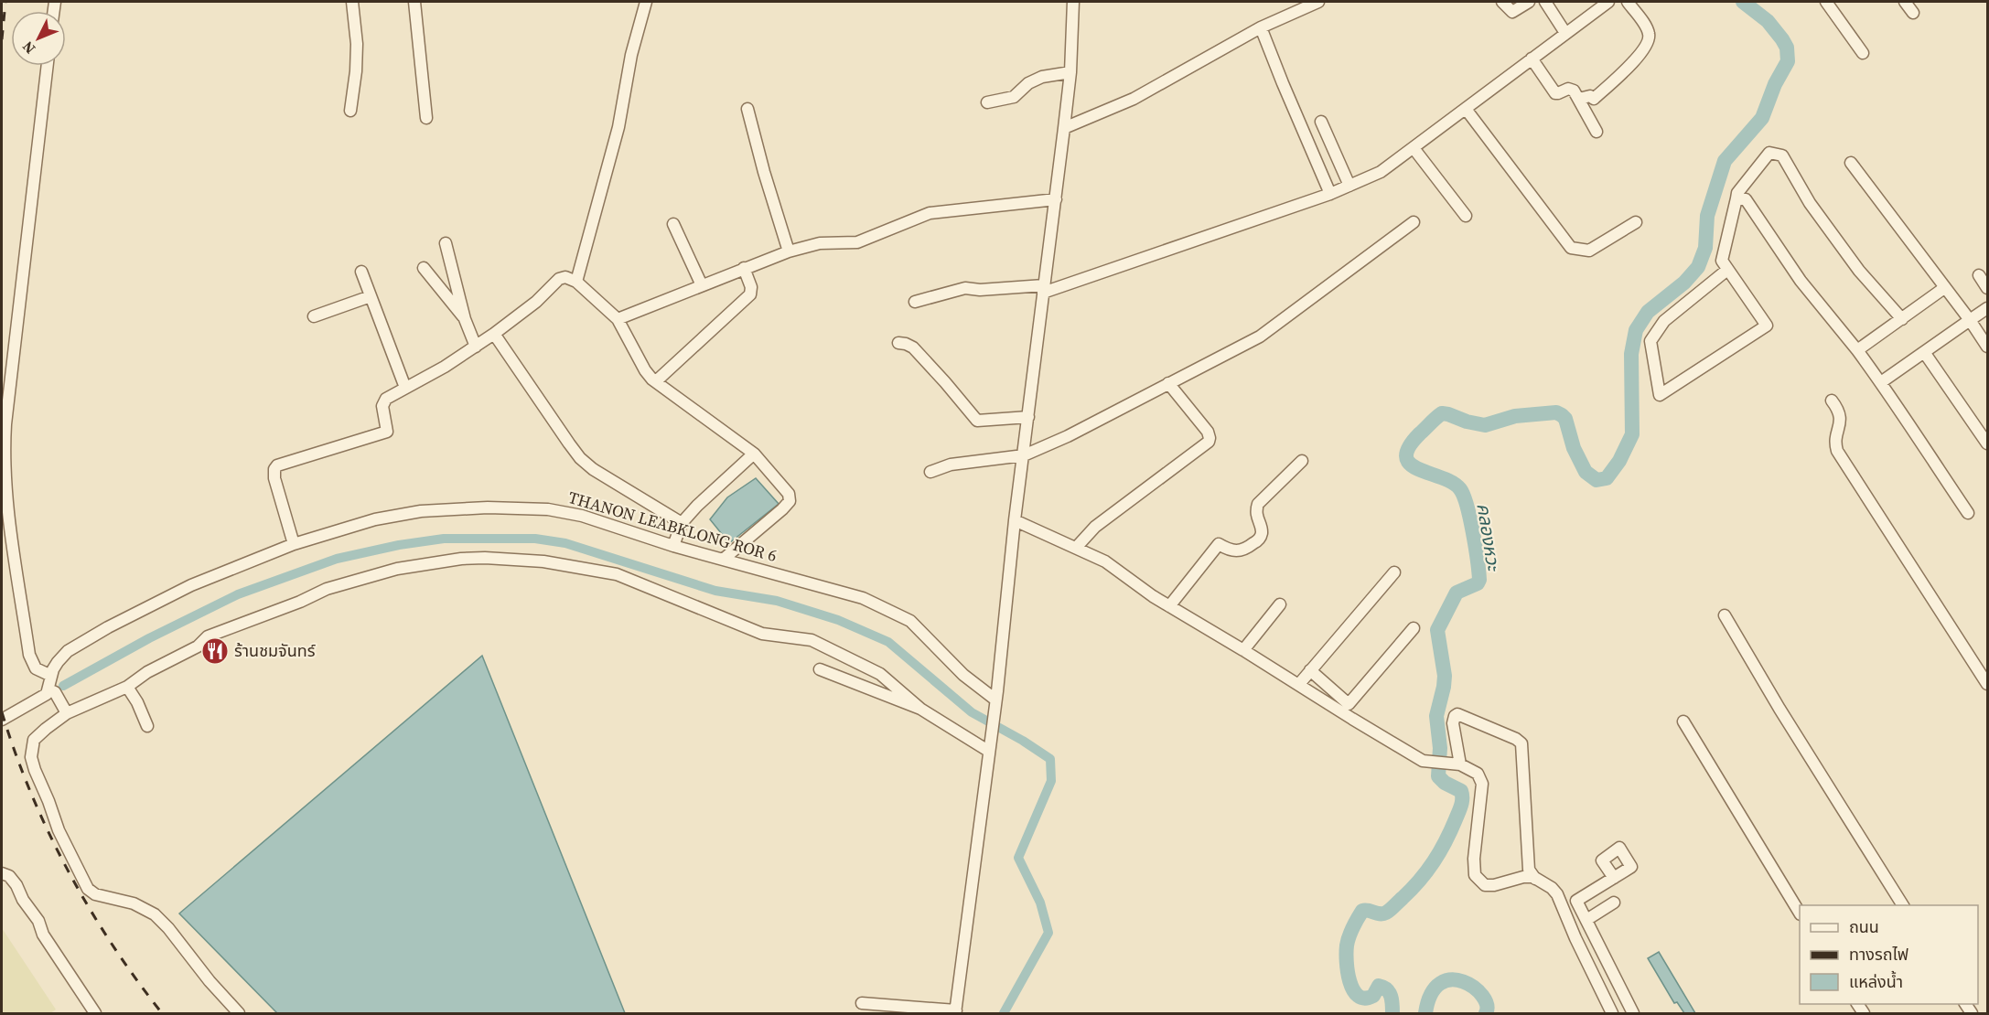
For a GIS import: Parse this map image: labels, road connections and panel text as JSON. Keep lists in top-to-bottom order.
{
  "streets": {
    "street": ["THANON LEABKLONG ROR 6"]
  },
  "water": ["คลองหวะ"],
  "places": {
    "restaurant": ["ร้านชมจันทร์"]
  },
  "legend": ["ถนน", "ทางรถไฟ", "แหล่งน้ำ"],
  "north": "bottom left"
}
